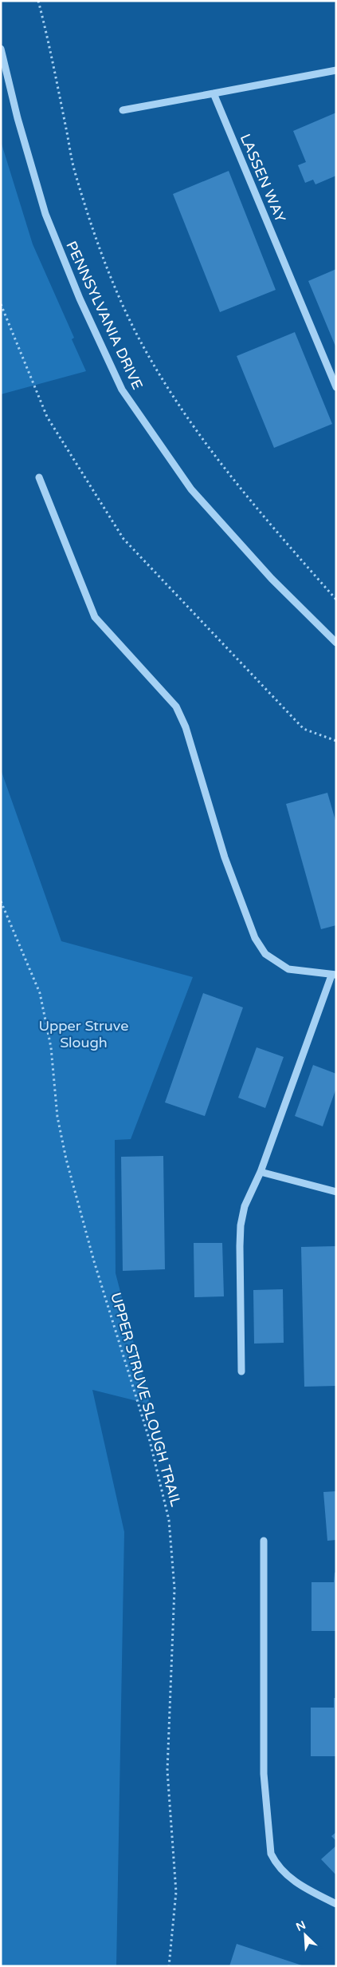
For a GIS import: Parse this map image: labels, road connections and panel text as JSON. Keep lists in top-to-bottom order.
{
  "streets": {
    "street": ["LASSEN WAY", "PENNSYLVANIA DRIVE"],
    "path": ["UPPER STRUVE SLOUGH TRAIL"]
  },
  "parks": ["Upper Struve Slough"],
  "north": "top left"
}
